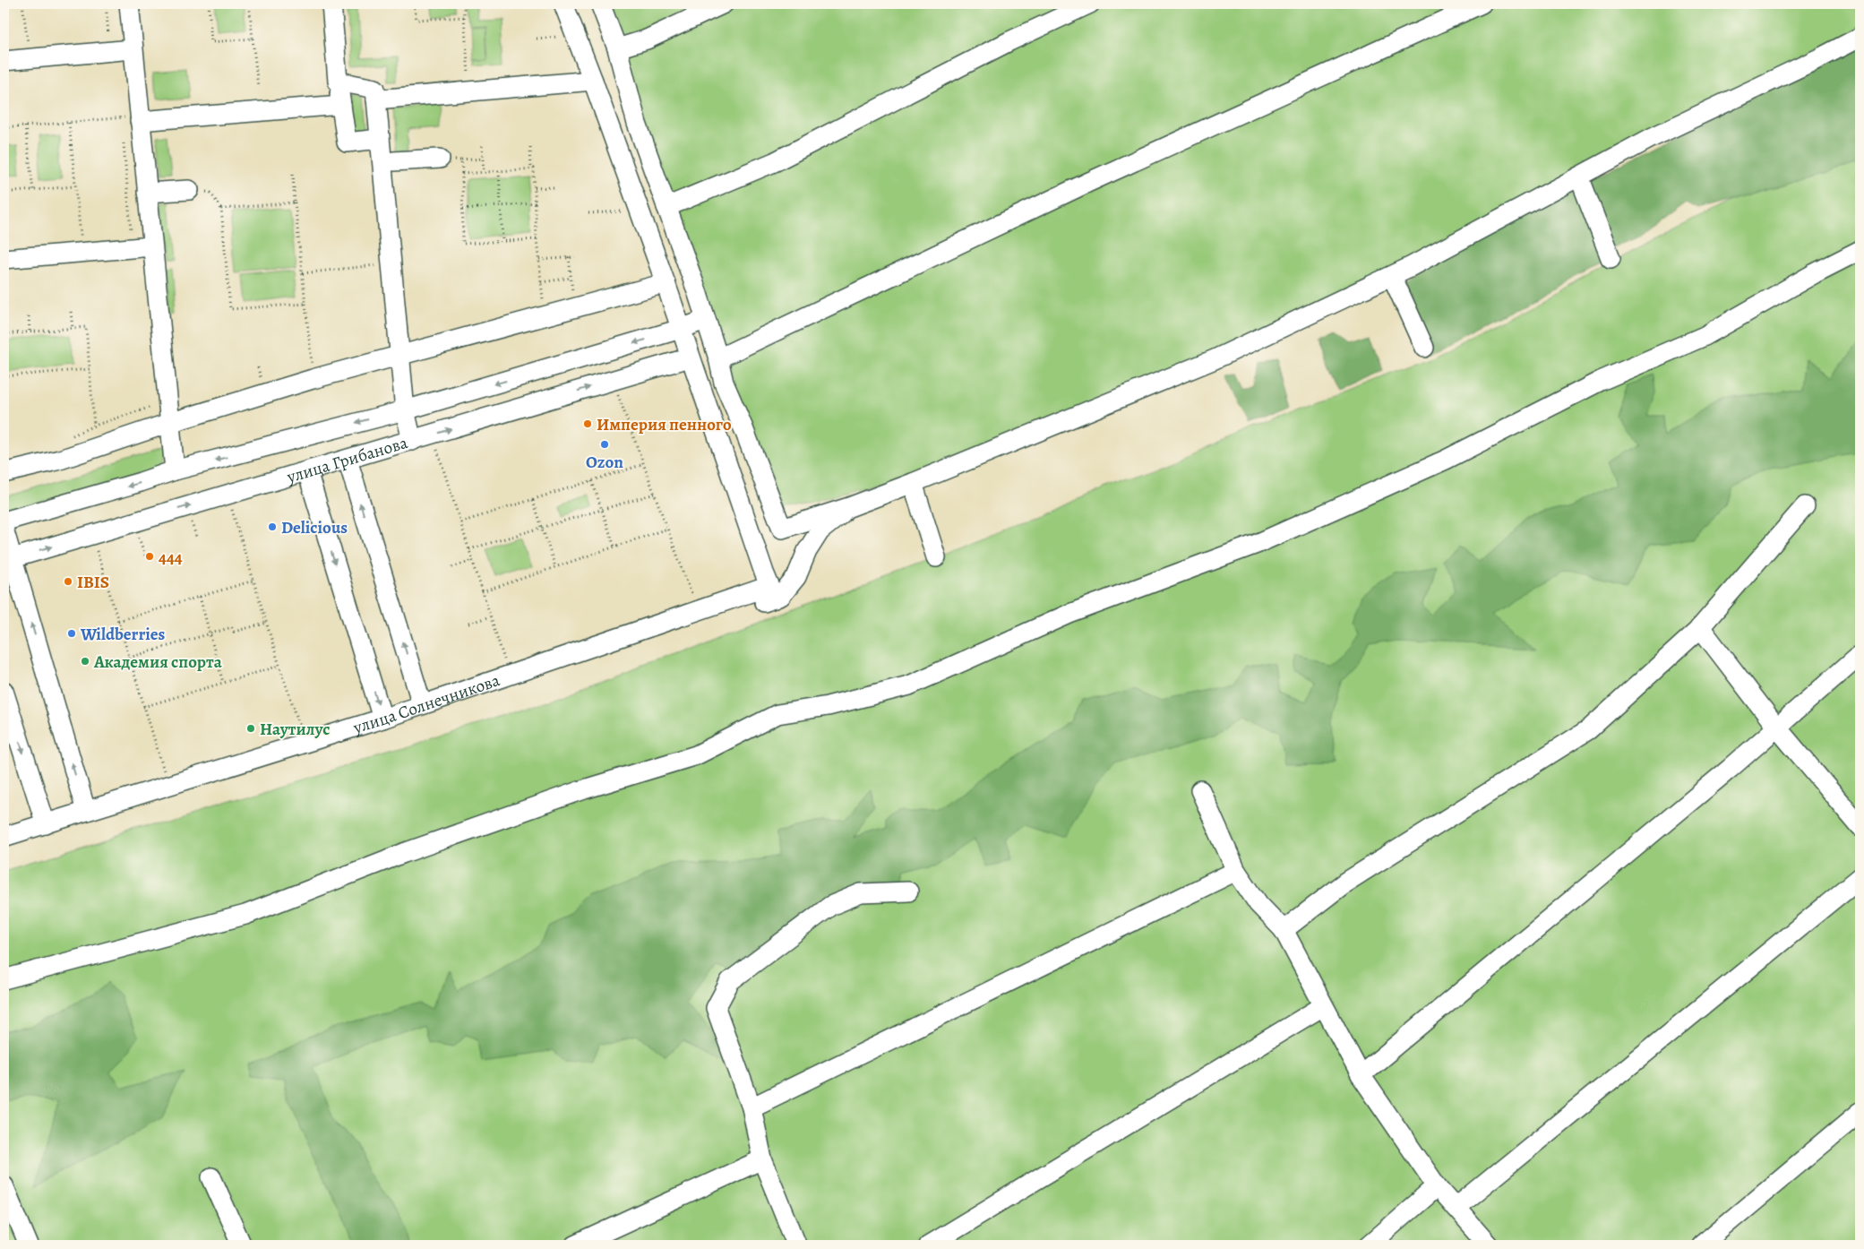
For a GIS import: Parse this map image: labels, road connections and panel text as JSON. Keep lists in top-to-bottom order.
{
  "streets": {
    "street": ["улица Грибанова", "улица Солнечникова"]
  },
  "places": [
    "Империя пенного",
    "Ozon",
    "Delicious",
    "444",
    "IBIS",
    "Wildberries",
    "Академия спорта",
    "Наутилус"
  ]
}
